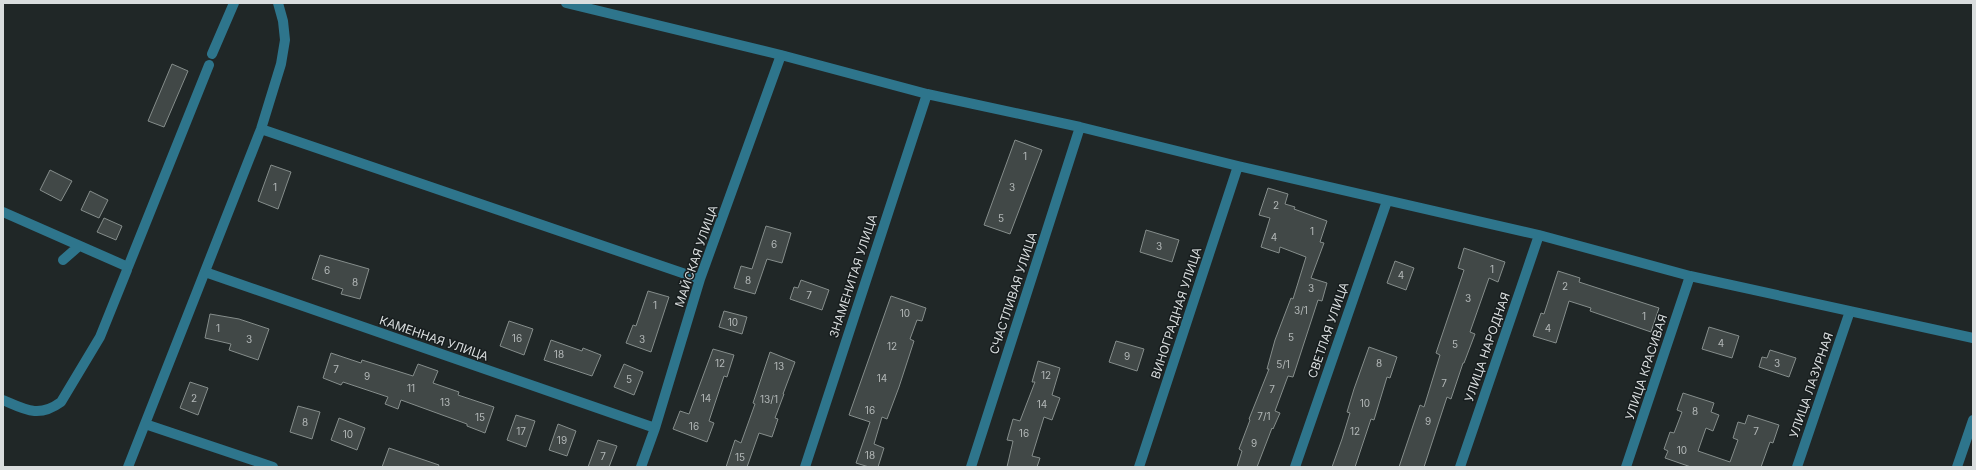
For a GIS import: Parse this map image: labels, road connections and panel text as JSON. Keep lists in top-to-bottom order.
{
  "streets": {
    "street": [
      "МАЙСКАЯ УЛИЦА",
      "ЗНАМЕНИТАЯ УЛИЦА",
      "СЧАСТЛИВАЯ УЛИЦА",
      "ВИНОГРАДНАЯ УЛИЦА",
      "СВЕТЛАЯ УЛИЦА",
      "КАМЕННАЯ УЛИЦА",
      "УЛИЦА НАРОДНАЯ",
      "УЛИЦА КРАСИВАЯ",
      "УЛИЦА ЛАЗУРНАЯ"
    ]
  },
  "crossings": [
    ["МАЙСКАЯ УЛИЦА", "КАМЕННАЯ УЛИЦА"]
  ],
  "house_numbers": [
    "1",
    "1",
    "3",
    "2",
    "5",
    "1",
    "4",
    "6",
    "3",
    "1",
    "6",
    "4",
    "8",
    "8",
    "2",
    "3",
    "7",
    "3",
    "1",
    "3/1",
    "10",
    "1",
    "10",
    "1",
    "4",
    "5",
    "16",
    "3",
    "3",
    "4",
    "5",
    "12",
    "18",
    "9",
    "12",
    "8",
    "3",
    "5/1",
    "13",
    "7",
    "12",
    "9",
    "14",
    "5",
    "7",
    "11",
    "7",
    "2",
    "14",
    "13/1",
    "13",
    "10",
    "14",
    "16",
    "8",
    "7/1",
    "15",
    "9",
    "8",
    "16",
    "17",
    "12",
    "7",
    "16",
    "10",
    "19",
    "9",
    "10",
    "18",
    "7",
    "15"
  ]
}
